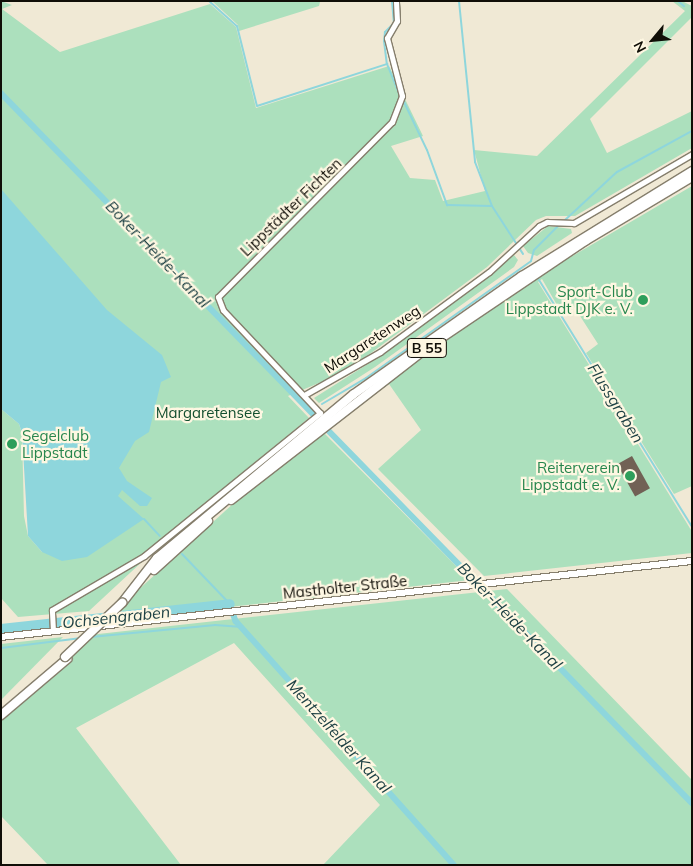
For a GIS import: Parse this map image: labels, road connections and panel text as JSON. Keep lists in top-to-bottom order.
{
  "streets": {
    "main road": ["B 55"],
    "street": ["Lippstädter Fichten", "Margaretenweg", "Mastholter Straße"]
  },
  "crossings": [
    ["Lippstädter Fichten", "Margaretenweg"]
  ],
  "water": [
    "Boker-Heide-Kanal",
    "Flussgraben",
    "Ochsengraben",
    "Mentzelfelder Kanal"
  ],
  "parks": ["Margaretensee"],
  "places": ["Sport-Club Lippstadt DJK e. V.", "Segelclub Lippstadt", "Reiterverein Lippstadt e. V."],
  "north": "bottom left"
}
